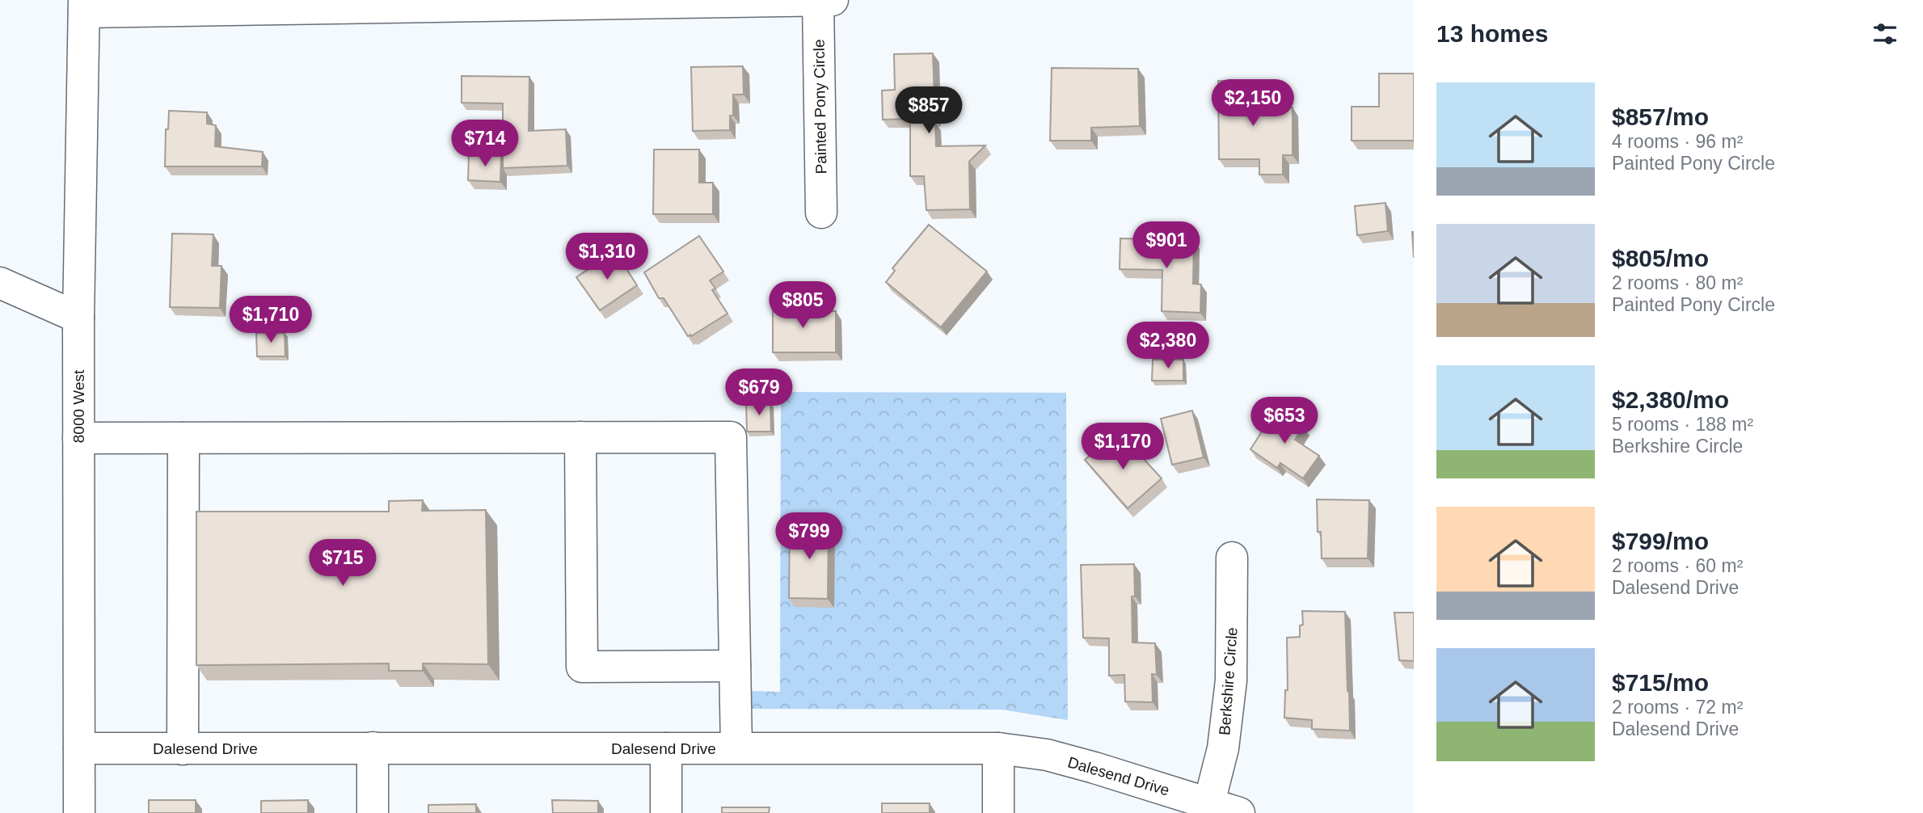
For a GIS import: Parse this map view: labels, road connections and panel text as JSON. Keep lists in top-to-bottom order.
{
  "streets": {
    "street": [
      "Painted Pony Circle",
      "8000 West",
      "Berkshire Circle",
      "Dalesend Drive"
    ]
  },
  "crossings": [
    ["8000 West", "Dalesend Drive"],
    ["Berkshire Circle", "Dalesend Drive"]
  ],
  "page": {
    "heading": "13 homes",
    "list": [
      {
        "name": "$857/mo",
        "note": "4 rooms · 96 m² · Painted Pony Circle"
      },
      {
        "name": "$805/mo",
        "note": "2 rooms · 80 m² · Painted Pony Circle"
      },
      {
        "name": "$2,380/mo",
        "note": "5 rooms · 188 m² · Berkshire Circle"
      },
      {
        "name": "$799/mo",
        "note": "2 rooms · 60 m² · Dalesend Drive"
      },
      {
        "name": "$715/mo",
        "note": "2 rooms · 72 m² · Dalesend Drive"
      }
    ],
    "price": [
      "$2,150",
      "$857",
      "$714",
      "$901",
      "$1,310",
      "$805",
      "$1,710",
      "$2,380",
      "$679",
      "$653",
      "$1,170",
      "$799",
      "$715"
    ]
  }
}
